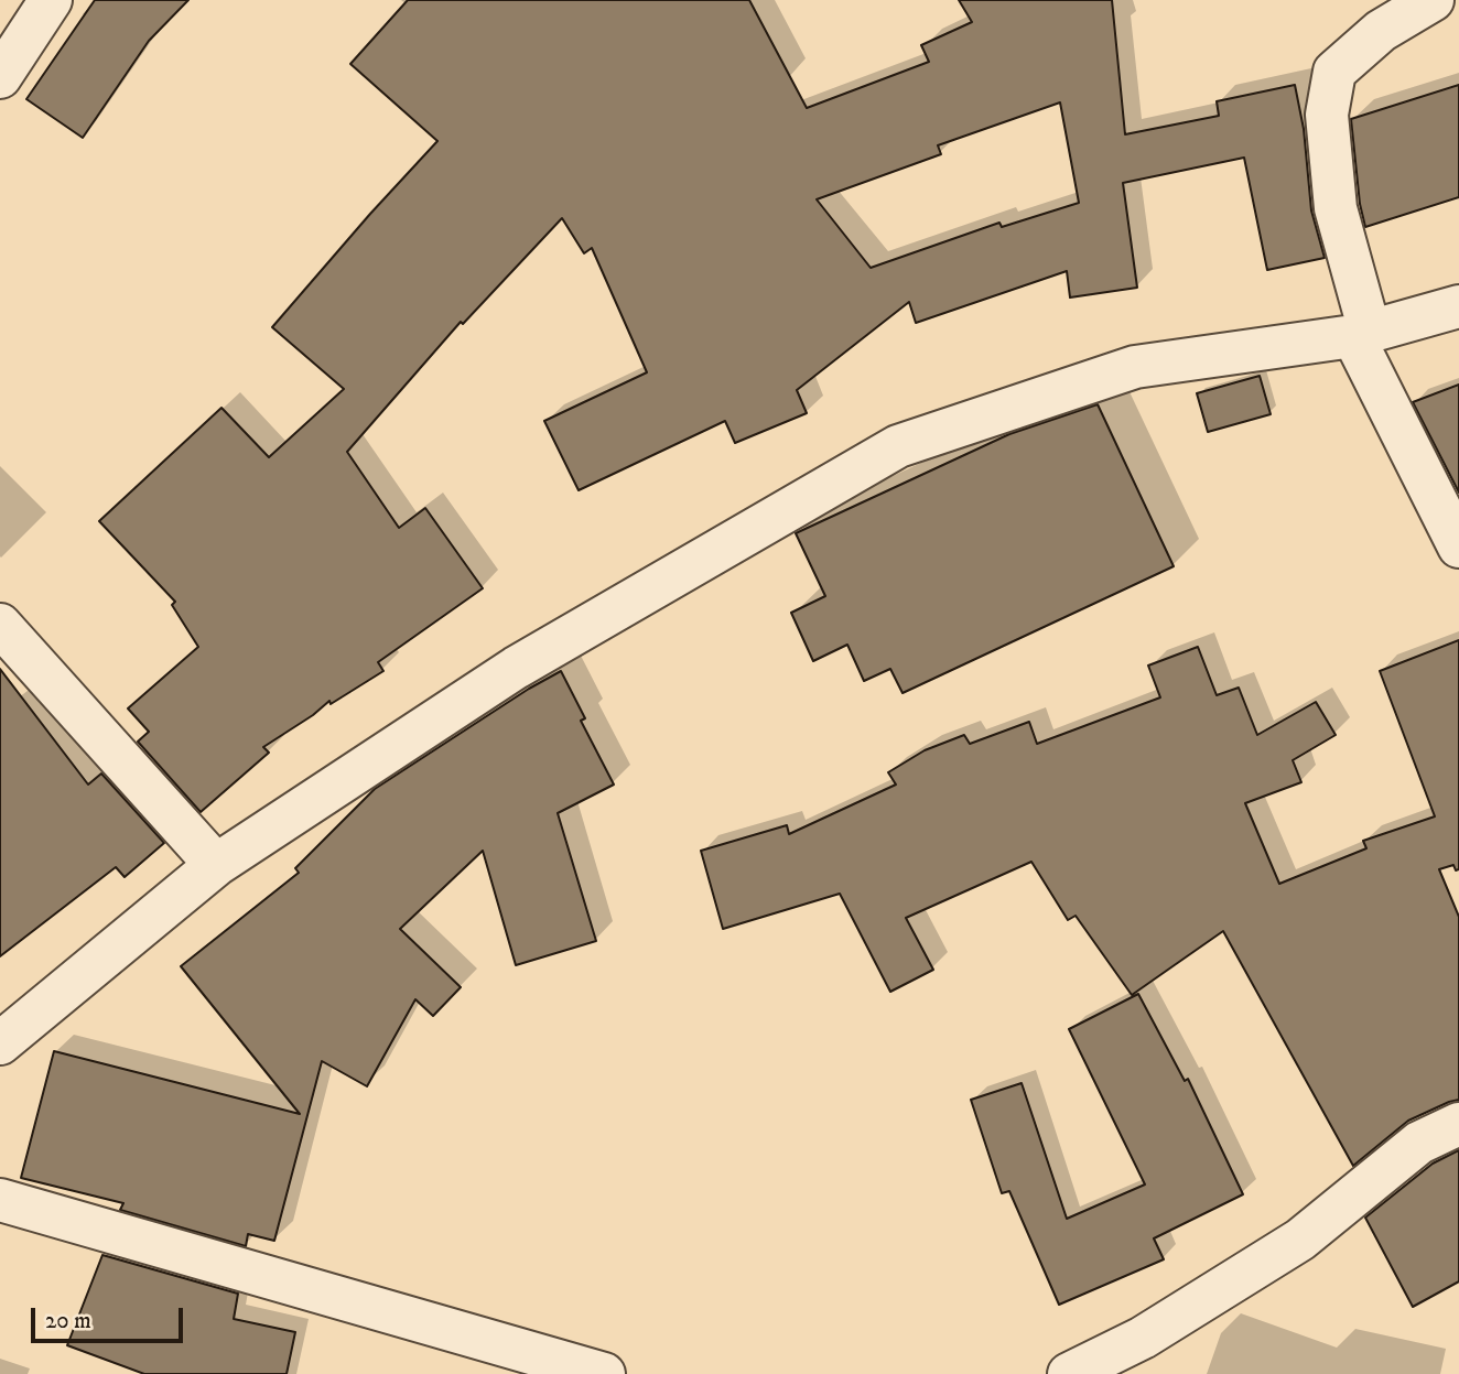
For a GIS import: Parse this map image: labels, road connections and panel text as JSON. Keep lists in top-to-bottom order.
{
  "scale_bar": "20 m"
}
